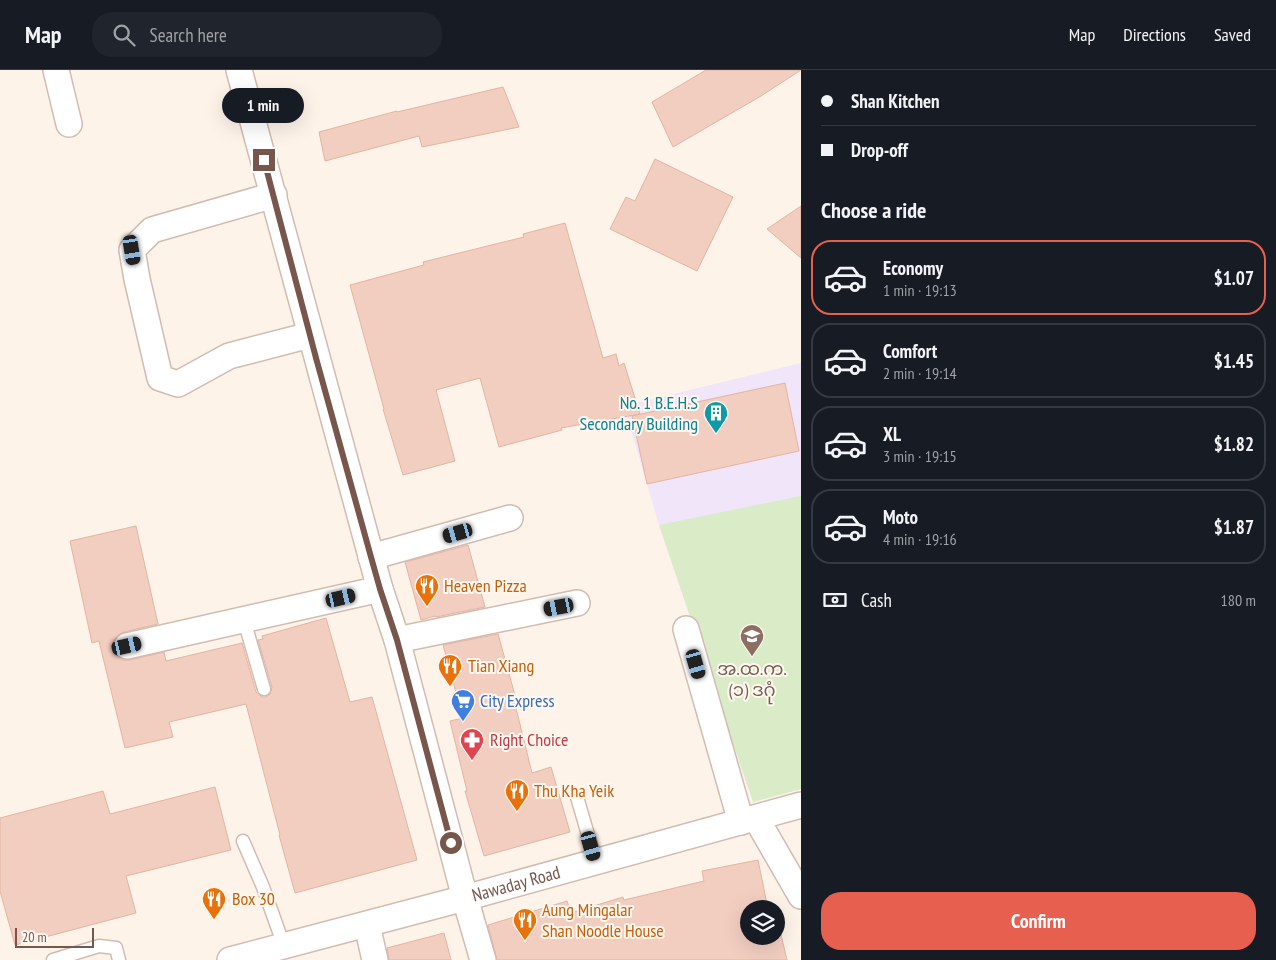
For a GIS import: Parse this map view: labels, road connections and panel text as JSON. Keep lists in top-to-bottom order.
{
  "streets": {
    "street": ["Nawaday Road"]
  },
  "places": {
    "building": ["No. 1 B.E.H.S Secondary Building"],
    "restaurant": [
      "Heaven Pizza",
      "Tian Xiang",
      "Thu Kha Yeik",
      "Box 30",
      "Aung Mingalar Shan Noodle House"
    ],
    "school or university": ["အ.ထ.က. (၁) ဒဂုံ"],
    "supermarket": ["City Express"],
    "pharmacy": ["Right Choice"]
  },
  "scale_bar": "20 m",
  "page": {
    "header": "Map",
    "search": "Search here",
    "nav": ["Map", "Directions", "Saved"],
    "banner": ["Shan Kitchen", "Drop-off"],
    "bubble": "1 min",
    "heading": "Choose a ride",
    "list": [
      {
        "name": "Economy",
        "note": "1 min · 19:13",
        "value": "$1.07"
      },
      {
        "name": "Comfort",
        "note": "2 min · 19:14",
        "value": "$1.45"
      },
      {
        "name": "XL",
        "note": "3 min · 19:15",
        "value": "$1.82"
      },
      {
        "name": "Moto",
        "note": "4 min · 19:16",
        "value": "$1.87"
      }
    ],
    "pay": ["Cash", "180 m"],
    "buttons": "Confirm",
    "scale": "20 m"
  }
}
